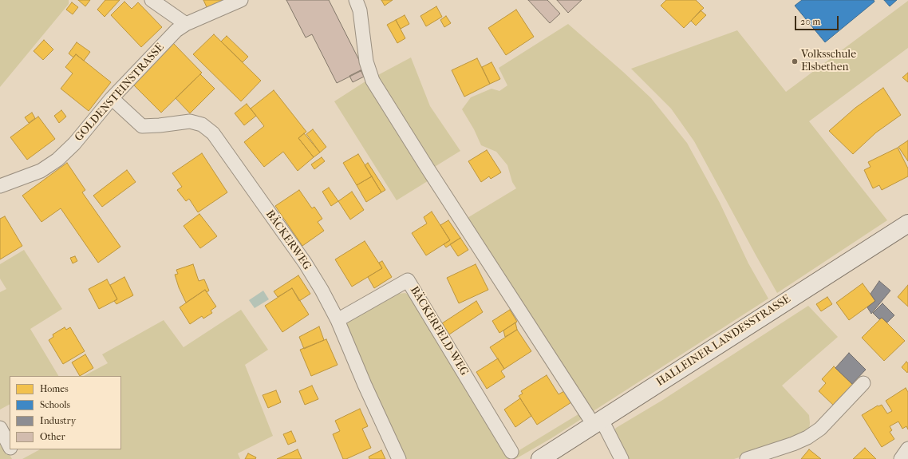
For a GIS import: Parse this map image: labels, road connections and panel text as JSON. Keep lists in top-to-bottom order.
{
  "streets": {
    "main road": ["HALLEINER LANDESSTRASSE"],
    "street": ["GOLDENSTEINSTRASSE", "BÄCKERWEG", "BÄCKERFELD-WEG"]
  },
  "crossings": [
    ["GOLDENSTEINSTRASSE", "BÄCKERWEG"],
    ["BÄCKERWEG", "BÄCKERFELD-WEG"]
  ],
  "places": ["Volksschule Elsbethen"],
  "legend": [
    "Homes",
    "Schools",
    "Industry",
    "Other"
  ],
  "scale_bar": "20 m"
}
